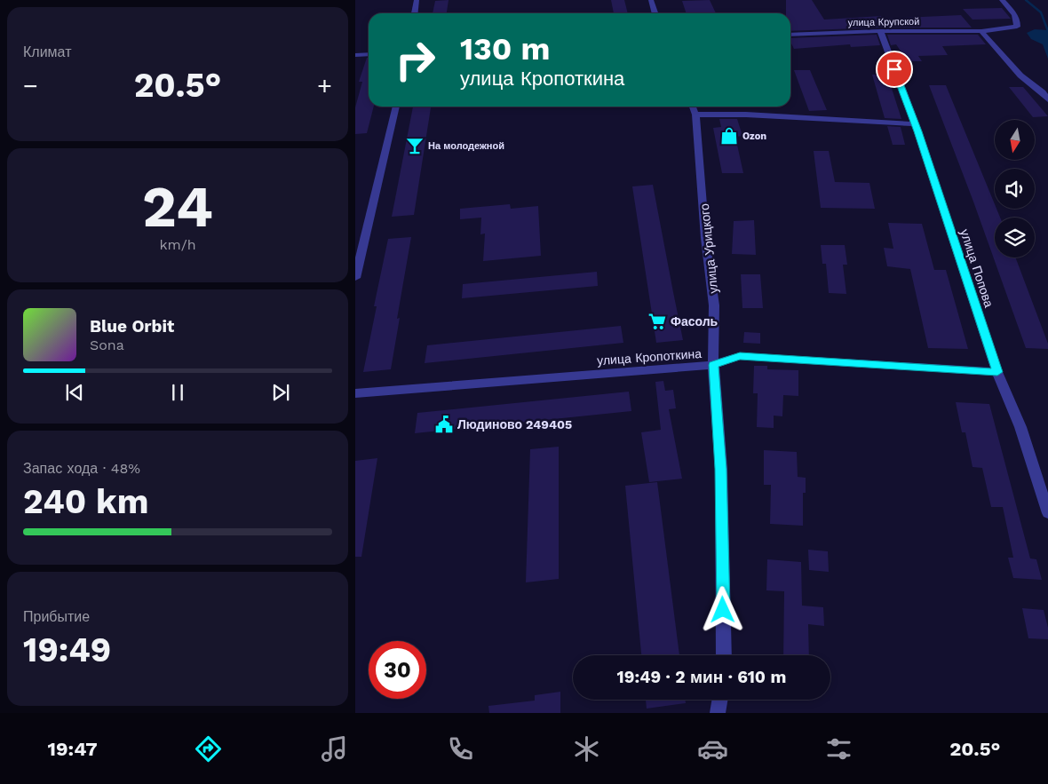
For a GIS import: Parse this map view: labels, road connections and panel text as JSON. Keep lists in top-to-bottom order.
{
  "streets": {
    "street": [
      "улица Крупской",
      "улица Урицкого",
      "улица Попова",
      "улица Кропоткина"
    ]
  },
  "crossings": [
    ["улица Крупской", "улица Попова"],
    ["улица Урицкого", "улица Кропоткина"],
    ["улица Попова", "улица Кропоткина"]
  ],
  "places": {
    "shop": ["Ozon"],
    "bar": ["На молодежной"],
    "supermarket": ["Фасоль"],
    "public building": ["Людиново 249405"]
  },
  "north": "bottom",
  "page": {
    "tile": [
      "Климат",
      ["24", "km/h"],
      ["Запас хода · 48%", "240 km"],
      ["Прибытие", "19:49"]
    ],
    "turn": ["130 m", "улица Кропоткина"],
    "heat": ["−", "20.5°", "+"],
    "song": ["Blue Orbit", "Sona"],
    "limit": "30",
    "trip": "19:49 · 2 мин · 610 m",
    "tabs": ["19:47", "20.5°"]
  }
}
